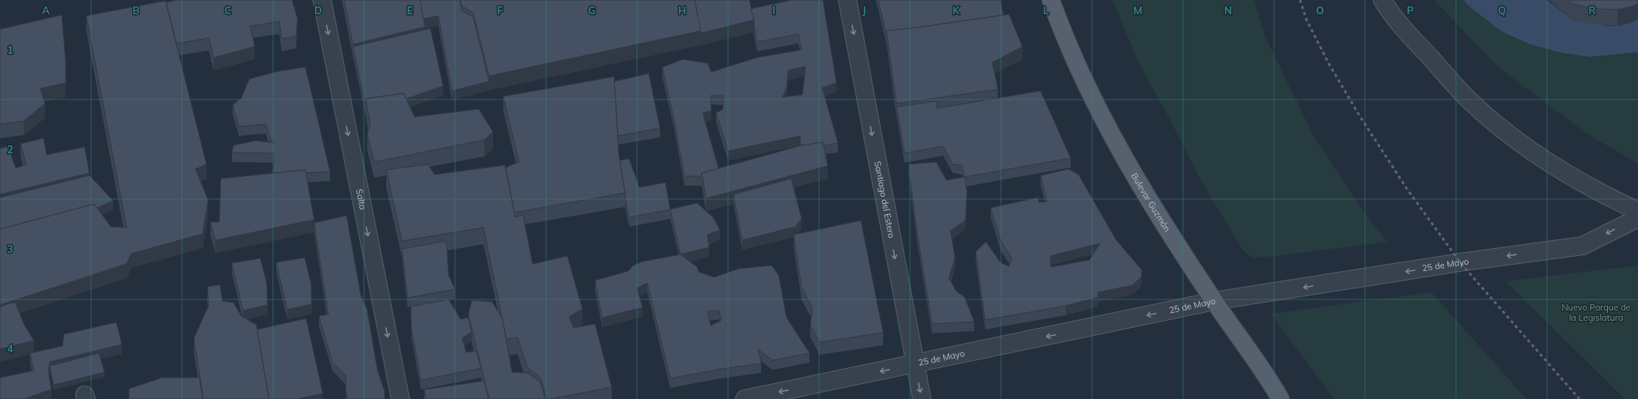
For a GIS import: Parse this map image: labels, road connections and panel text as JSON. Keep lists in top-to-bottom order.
{
  "streets": {
    "main road": ["Bulevar Guzmán"],
    "street": ["Salta", "Santiago del Estero", "25 de Mayo"]
  },
  "crossings": [
    ["Santiago del Estero", "25 de Mayo"],
    ["Bulevar Guzmán", "25 de Mayo"]
  ],
  "one_way": ["Salta", "Santiago del Estero", "25 de Mayo"],
  "parks": ["Nuevo Parque de la Legislatura"],
  "grid": {
    "columns": [
      "A",
      "B",
      "C",
      "D",
      "E",
      "F",
      "G",
      "H",
      "I",
      "J",
      "K",
      "L",
      "M",
      "N",
      "O",
      "P",
      "Q",
      "R"
    ],
    "rows": [
      "1",
      "2",
      "3",
      "4"
    ]
  }
}
